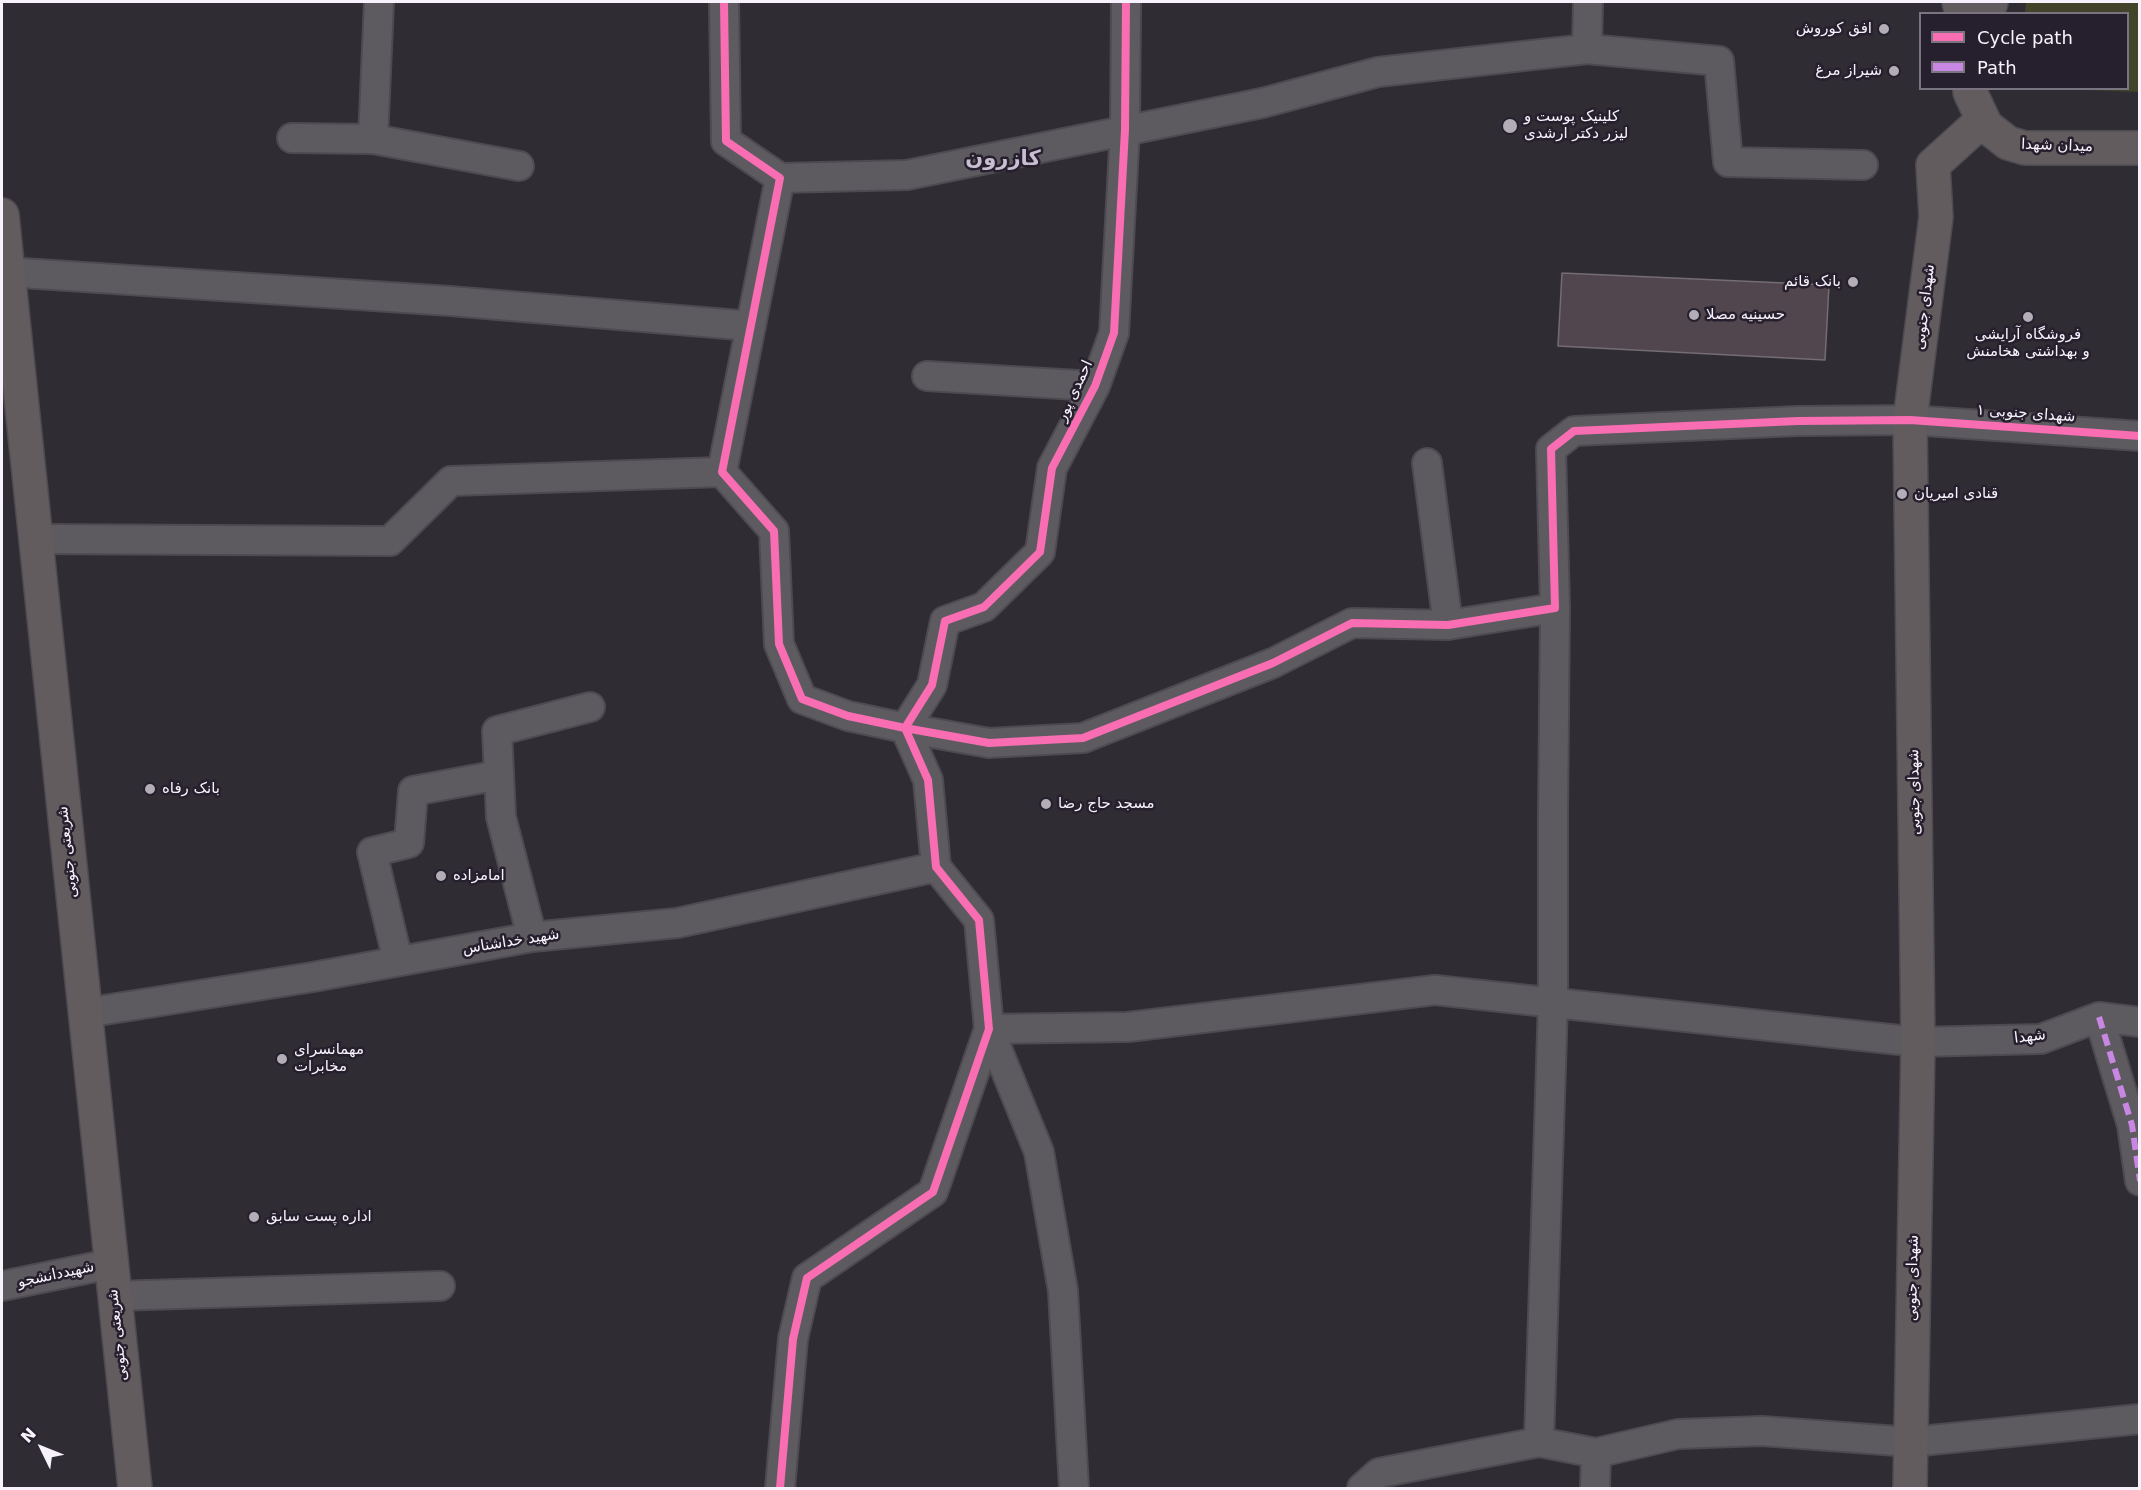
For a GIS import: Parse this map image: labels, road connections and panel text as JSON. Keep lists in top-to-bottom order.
{
  "streets": {
    "main road": ["میدان شهدا", "شهدای جنوبی", "شریعتی جنوبی"],
    "street": [
      "احمدی پور",
      "۱ شهدای جنوبی",
      "شهید خداشناس",
      "شهدا",
      "شهیددانشجو"
    ]
  },
  "crossings": [
    ["میدان شهدا", "شهدای جنوبی"],
    ["شهدای جنوبی", "۱ شهدای جنوبی"],
    ["شهدای جنوبی", "شهدا"],
    ["شریعتی جنوبی", "شهید خداشناس"],
    ["شریعتی جنوبی", "شهیددانشجو"]
  ],
  "districts": ["کازرون"],
  "places": [
    "افق کوروش",
    "شیراز مرغ",
    "کلینیک پوست و لیزر دکتر ارشدی",
    "بانک قائم",
    "حسینیه مصلا",
    "فروشگاه آرایشی و بهداشتی هخامنش",
    "قنادی امیریان",
    "بانک رفاه",
    "مسجد حاج رضا",
    "امامزاده",
    "مهمانسرای مخابرات",
    "اداره پست سابق"
  ],
  "legend": ["Cycle path", "Path"],
  "north": "top left"
}
